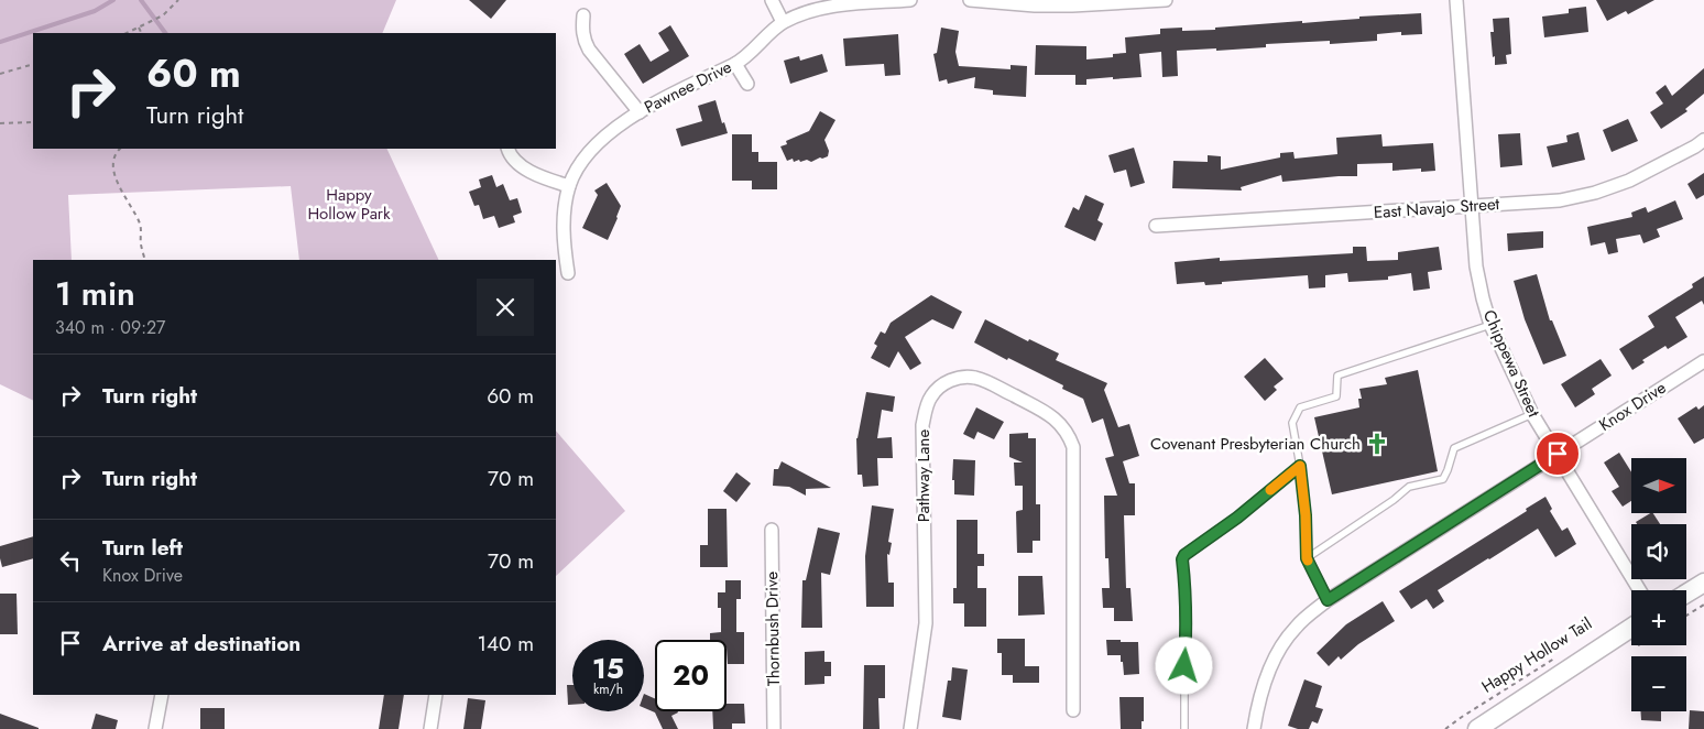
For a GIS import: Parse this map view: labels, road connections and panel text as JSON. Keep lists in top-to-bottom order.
{
  "streets": {
    "street": [
      "Pawnee Drive",
      "East Navajo Street",
      "Chippewa Street",
      "Knox Drive",
      "Pathway Lane",
      "Thornbush Drive"
    ],
    "path": ["Happy Hollow Tail"]
  },
  "crossings": [
    ["East Navajo Street", "Chippewa Street"],
    ["Chippewa Street", "Knox Drive"]
  ],
  "parks": ["Happy Hollow Park"],
  "places": {
    "church": ["Covenant Presbyterian Church"]
  },
  "north": "right",
  "page": {
    "turn": ["60 m", "Turn right"],
    "heading": ["1 min", "340 m · 09:27"],
    "list": [
      {
        "name": "Turn right",
        "value": "60 m"
      },
      {
        "name": "Turn right",
        "value": "70 m"
      },
      {
        "name": "Turn left",
        "note": "Knox Drive",
        "value": "70 m"
      },
      {
        "name": "Arrive at destination",
        "value": "140 m"
      }
    ],
    "map_buttons": ["+", "−"],
    "speed": "15 km/h",
    "limit": "20"
  }
}
